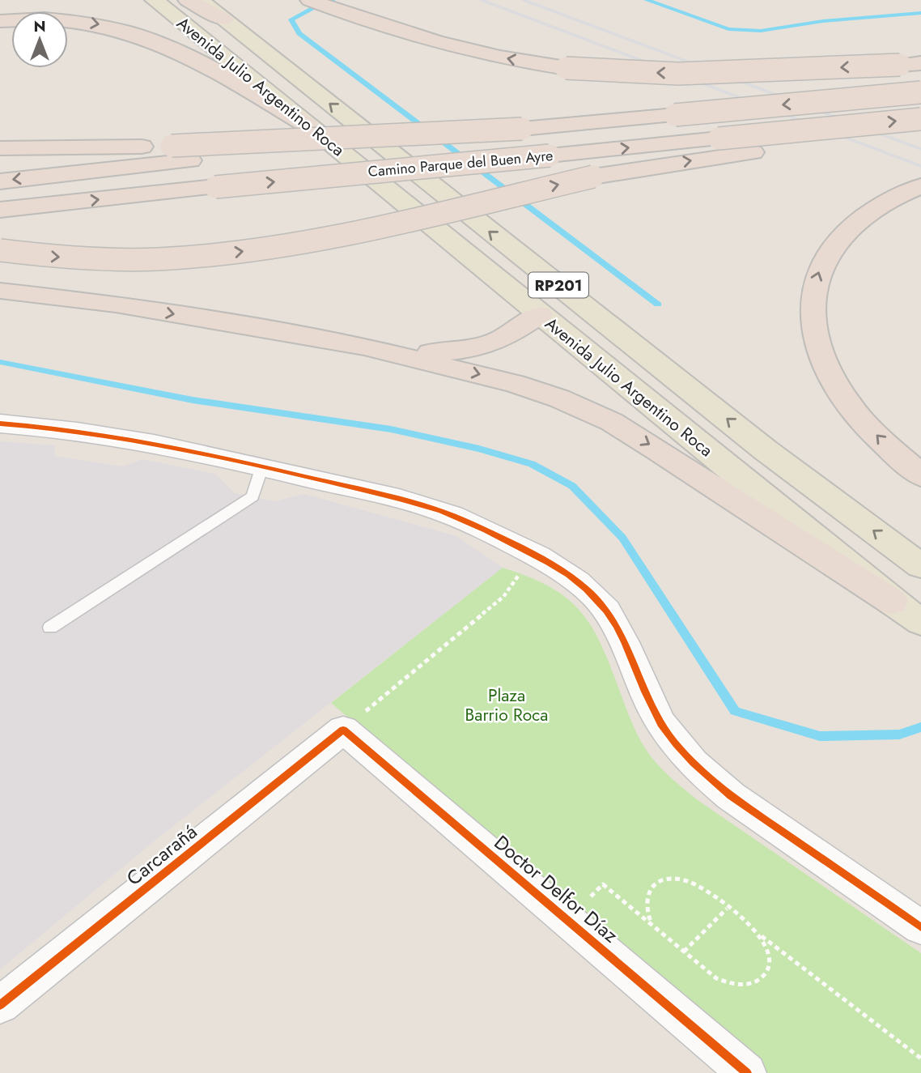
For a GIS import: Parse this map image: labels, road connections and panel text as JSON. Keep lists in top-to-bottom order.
{
  "streets": {
    "highway": ["Camino Parque del Buen Ayre"],
    "main road": ["Avenida Julio Argentino Roca", "RP201"],
    "street": ["Carcarañá", "Doctor Delfor Díaz"]
  },
  "crossings": [
    ["Carcarañá", "Doctor Delfor Díaz"]
  ],
  "parks": ["Plaza Barrio Roca"],
  "north": "top"
}
